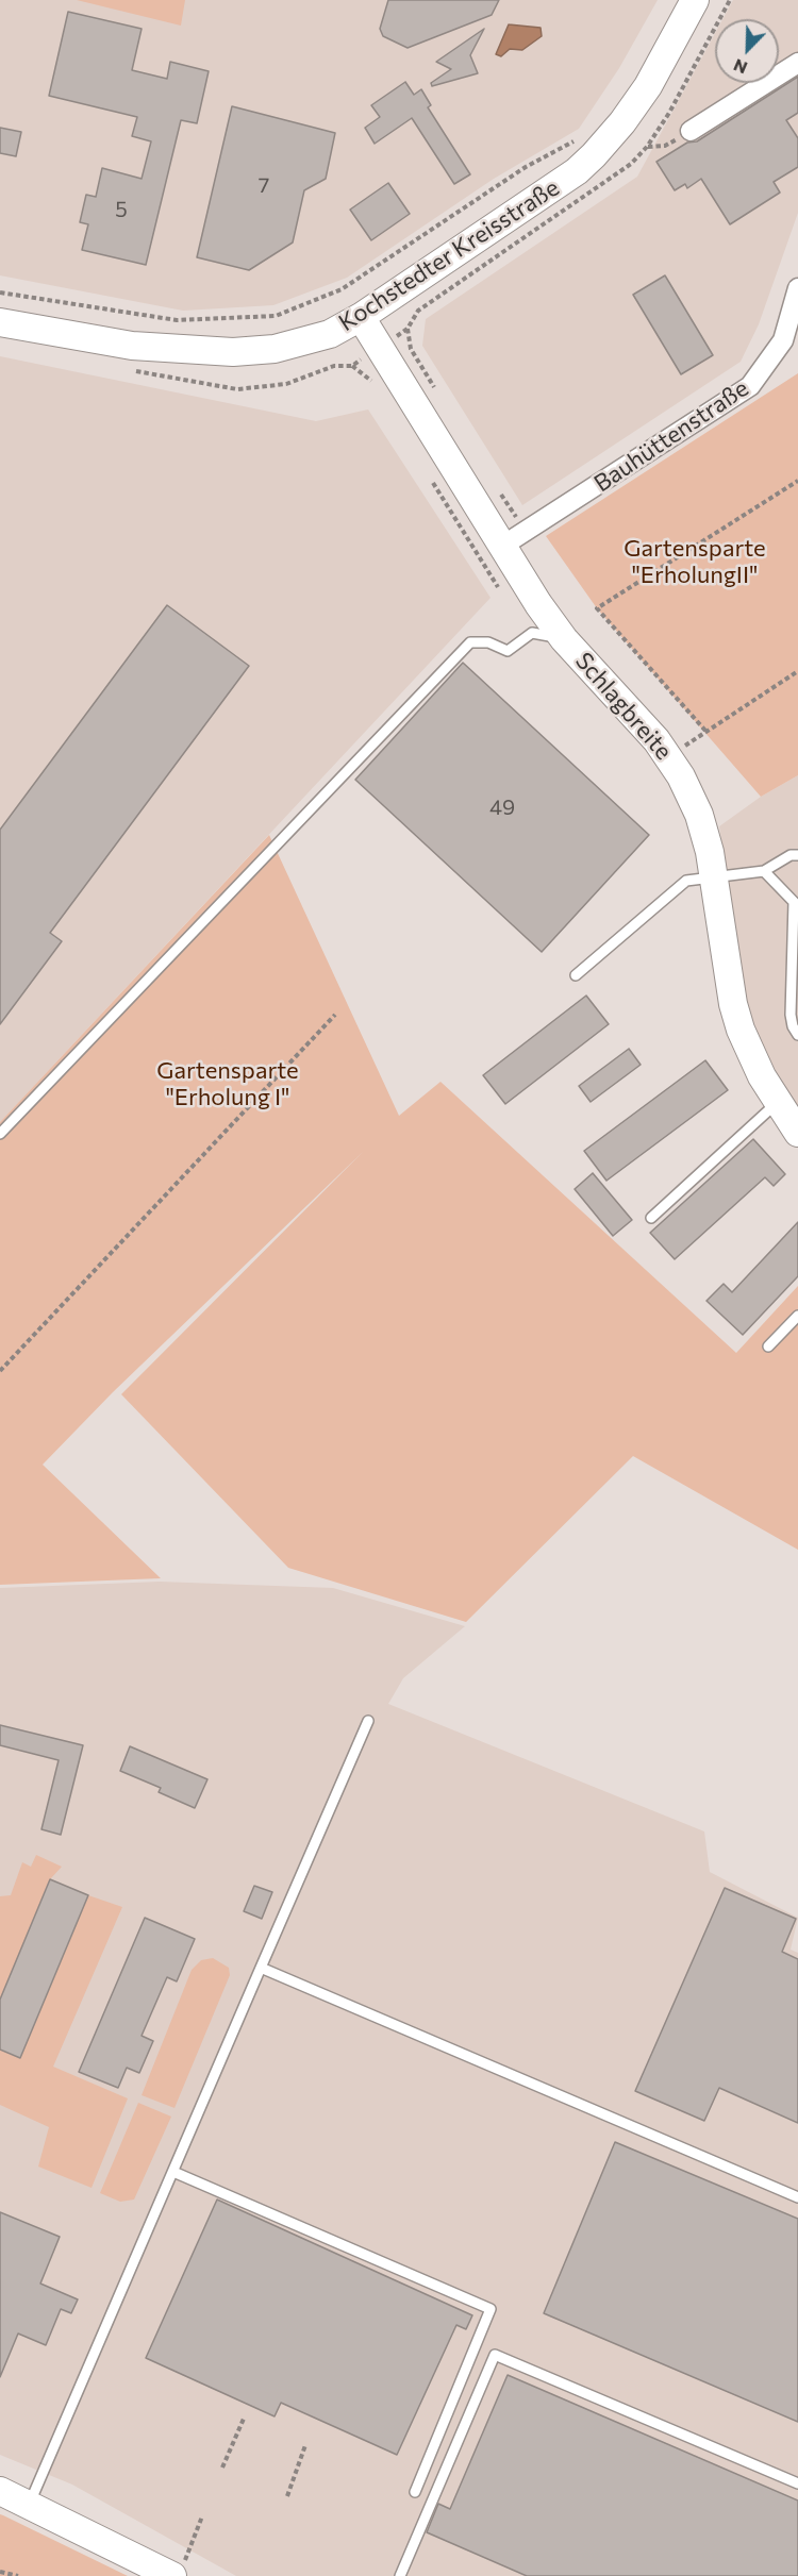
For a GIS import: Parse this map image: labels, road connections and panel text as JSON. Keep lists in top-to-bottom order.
{
  "streets": {
    "street": ["Kochstedter Kreisstraße", "Bauhüttenstraße", "Schlagbreite"]
  },
  "crossings": [
    ["Kochstedter Kreisstraße", "Schlagbreite"],
    ["Bauhüttenstraße", "Schlagbreite"]
  ],
  "parks": ["Gartensparte \"ErholungII\"", "Gartensparte \"Erholung I\""],
  "house_numbers": ["7", "5", "49"],
  "north": "bottom left"
}
